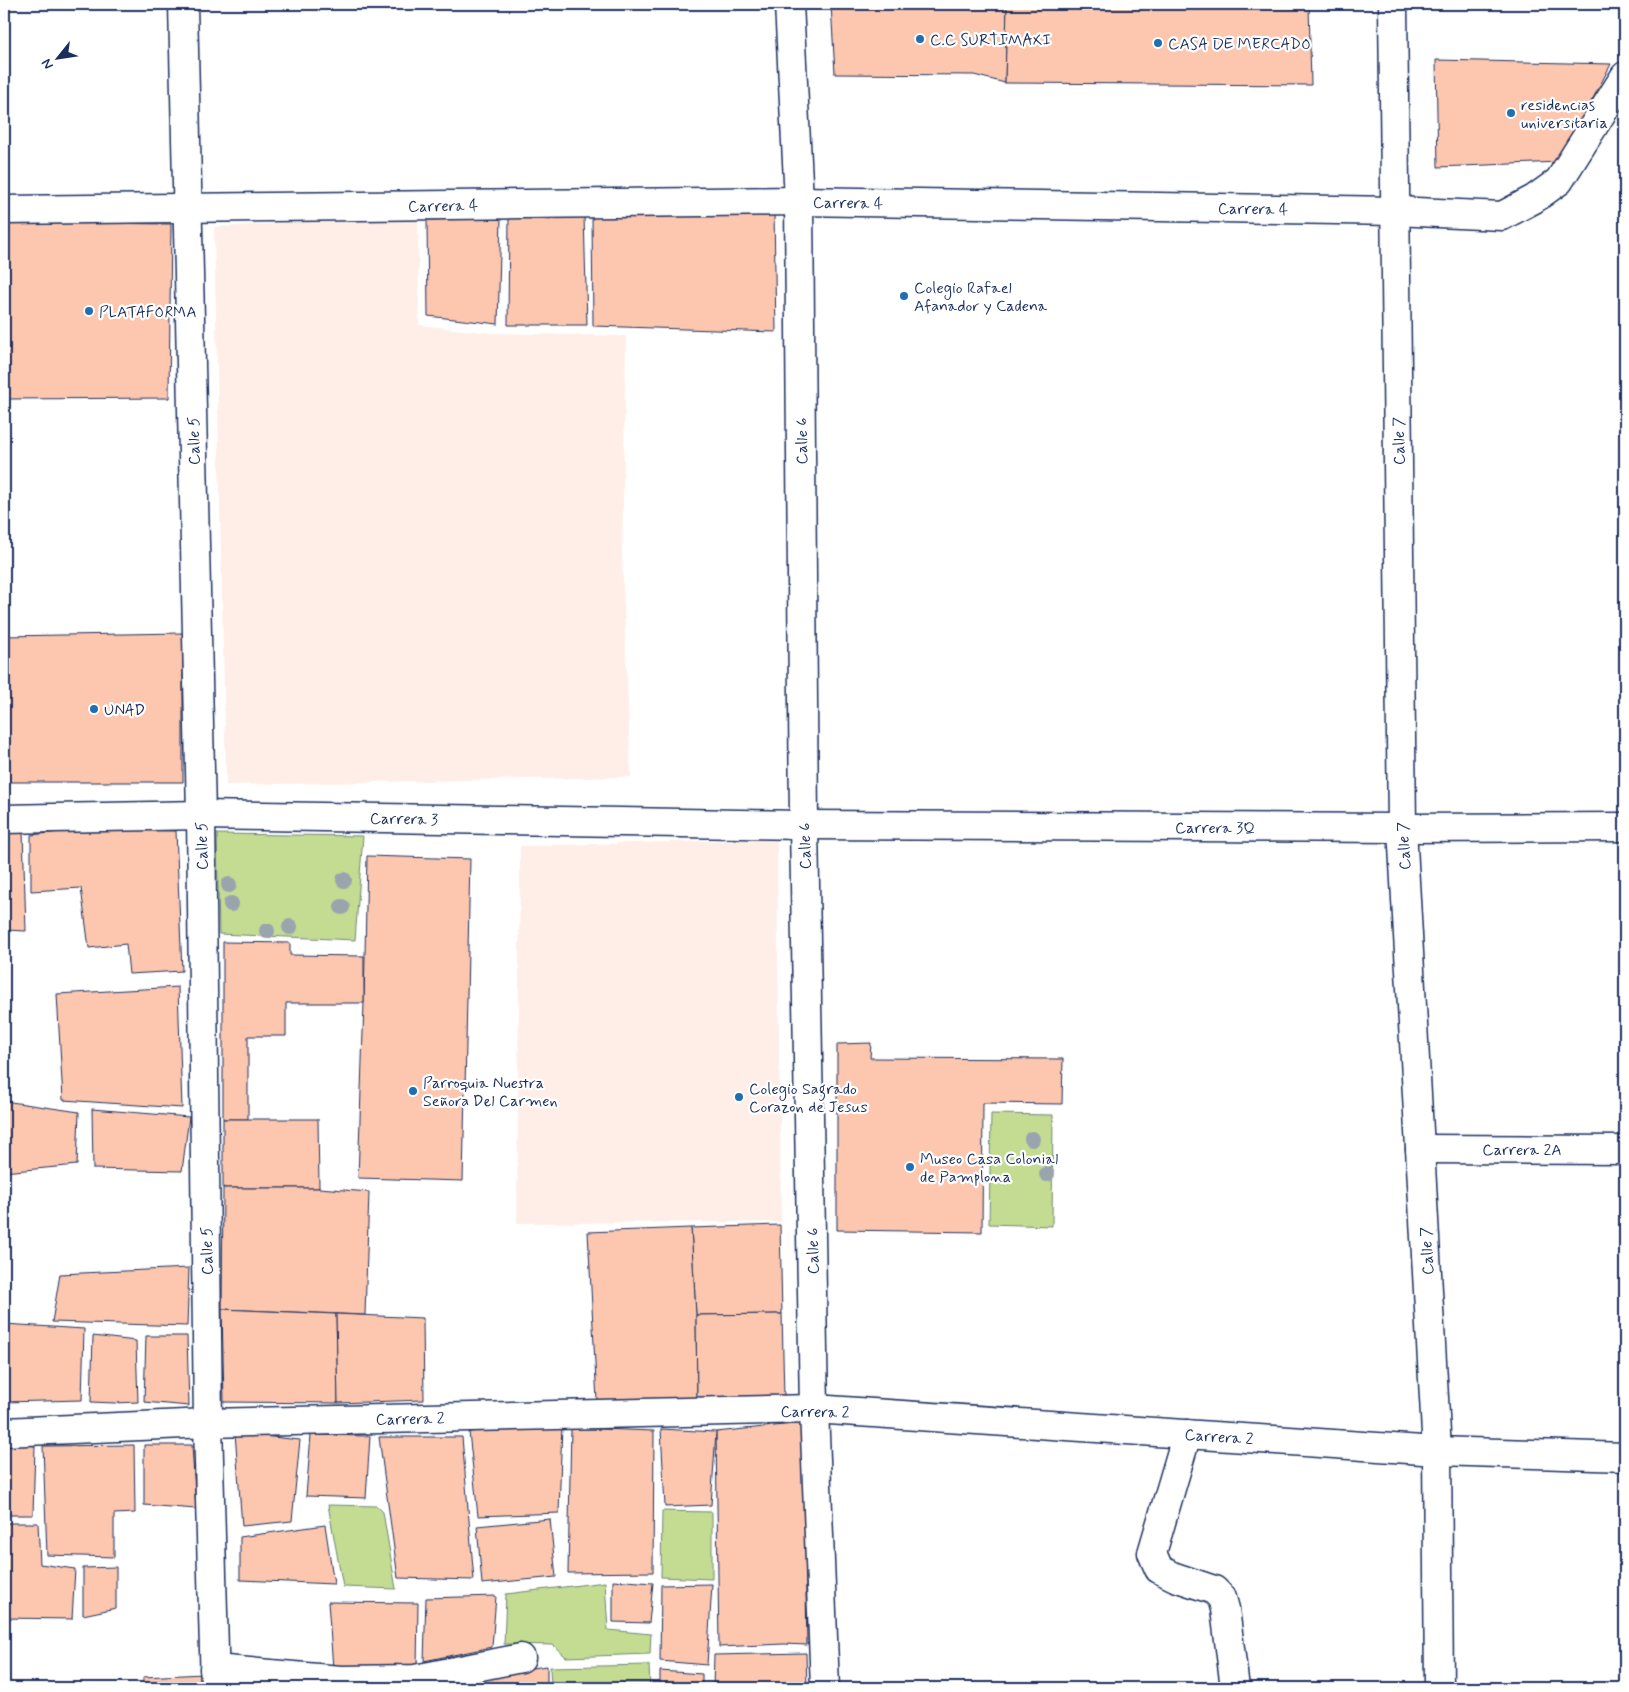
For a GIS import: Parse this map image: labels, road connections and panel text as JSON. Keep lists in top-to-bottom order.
{
  "streets": {
    "street": [
      "Carrera 4",
      "Calle 5",
      "Calle 6",
      "Calle 7",
      "Carrera 3",
      "Carrera 3Q",
      "Carrera 2A",
      "Carrera 2"
    ]
  },
  "crossings": [
    ["Carrera 4", "Calle 5"],
    ["Carrera 4", "Calle 6"],
    ["Carrera 4", "Calle 7"],
    ["Calle 5", "Carrera 3"],
    ["Calle 5", "Carrera 2"],
    ["Calle 6", "Carrera 3"],
    ["Calle 6", "Carrera 3Q"],
    ["Calle 6", "Carrera 2"],
    ["Calle 7", "Carrera 3Q"],
    ["Calle 7", "Carrera 2A"],
    ["Calle 7", "Carrera 2"],
    ["Carrera 3", "Carrera 3Q"]
  ],
  "places": [
    "C.C SURTIMAXI",
    "CASA DE MERCADO",
    "residencias universitaria",
    "Colegio Rafael Afanador y Cadena",
    "PLATAFORMA",
    "UNAD",
    "Parroquia Nuestra Señora Del Carmen",
    "Colegio Sagrado Corazon de Jesus",
    "Museo Casa Colonial de Pamplona"
  ],
  "north": "bottom left"
}
